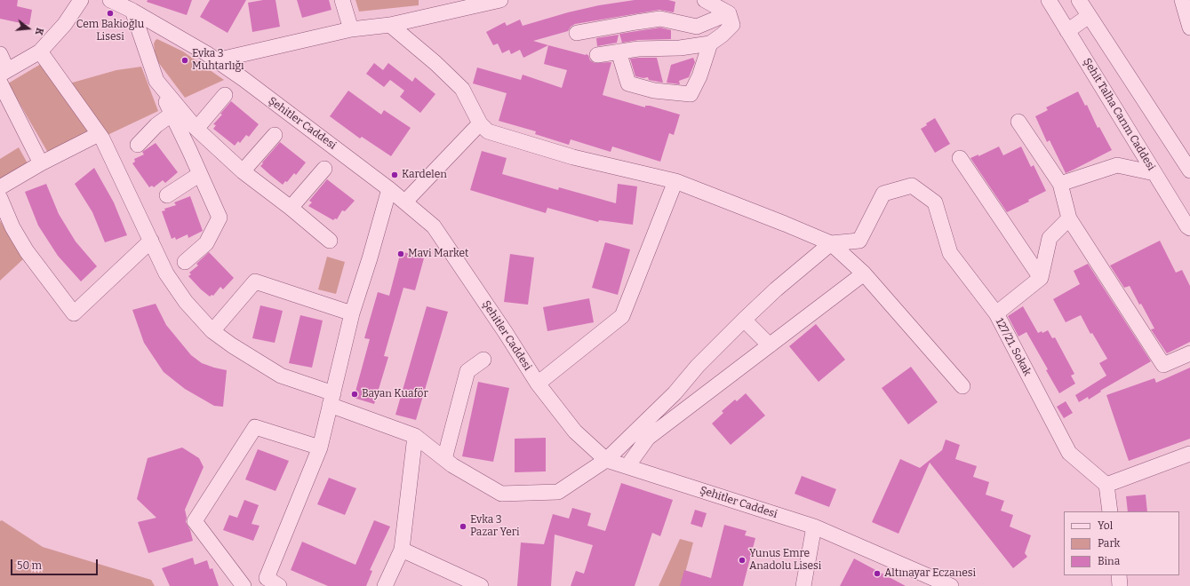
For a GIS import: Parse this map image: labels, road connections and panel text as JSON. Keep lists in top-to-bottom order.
{
  "streets": {
    "street": ["Şehit Talha Carım Caddesi", "Şehitler Caddesi", "127/21. Sokak"]
  },
  "places": [
    "Cem Bakioğlu Lisesi",
    "Evka 3 Muhtarlığı",
    "Kardelen",
    "Mavi Market",
    "Bayan Kuaför",
    "Evka 3 Pazar Yeri",
    "Yunus Emre Anadolu Lisesi",
    "Altınayar Eczanesi"
  ],
  "legend": ["Yol", "Park", "Bina"],
  "scale_bar": "50 m",
  "north": "right"
}
